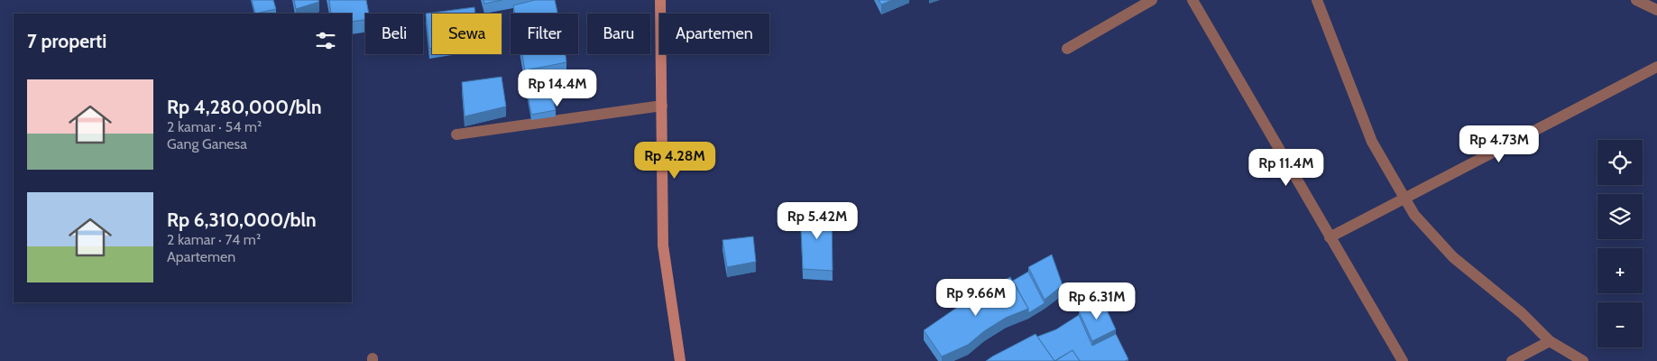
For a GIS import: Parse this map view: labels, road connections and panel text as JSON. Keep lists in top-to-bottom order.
{
  "page": {
    "chip": [
      "Beli",
      "Sewa",
      "Filter",
      "Baru",
      "Apartemen"
    ],
    "heading": "7 properti",
    "list": [
      {
        "name": "Rp 4,280,000/bln",
        "note": "2 kamar · 54 m² · Gang Ganesa"
      },
      {
        "name": "Rp 6,310,000/bln",
        "note": "2 kamar · 74 m² · Apartemen"
      }
    ],
    "price": [
      "Rp 14.4M",
      "Rp 4.73M",
      "Rp 4.28M",
      "Rp 11.4M",
      "Rp 5.42M",
      "Rp 9.66M",
      "Rp 6.31M"
    ],
    "map_buttons": ["+", "−"]
  }
}
